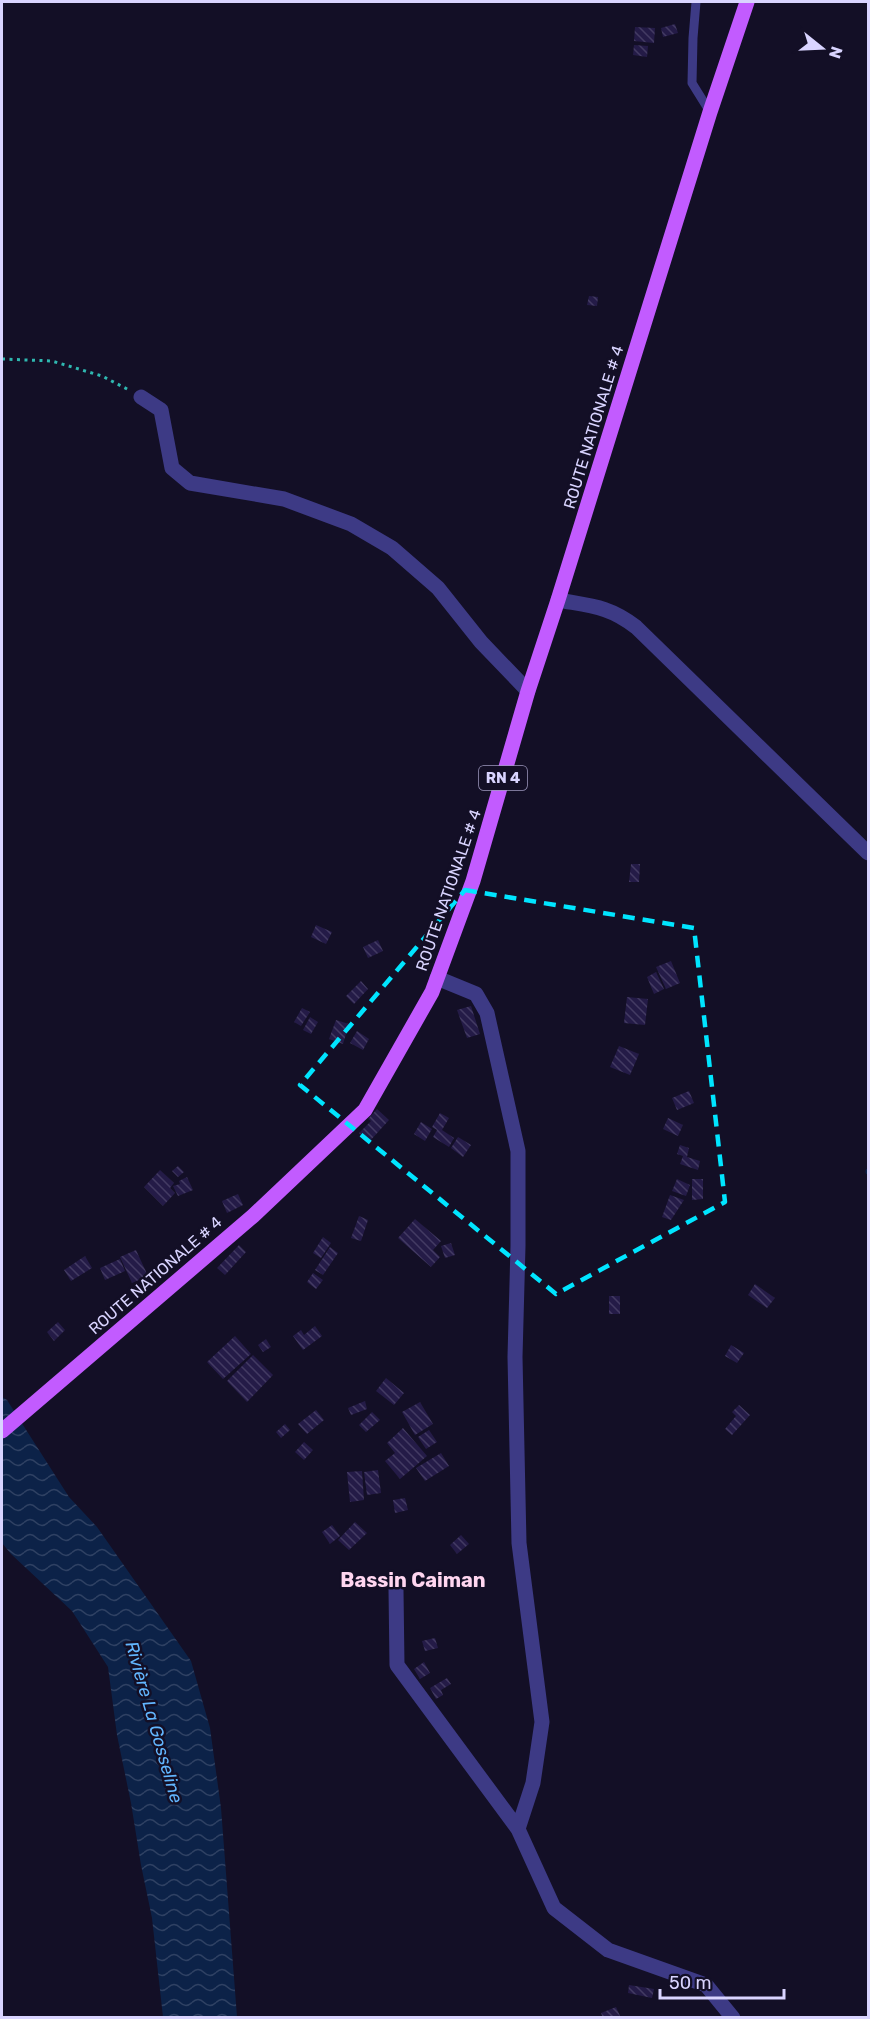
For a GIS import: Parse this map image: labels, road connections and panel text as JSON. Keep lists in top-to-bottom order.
{
  "streets": {
    "main road": ["ROUTE NATIONALE # 4", "RN 4"]
  },
  "districts": ["Bassin Caiman"],
  "water": ["Rivière La Gosseline"],
  "scale_bar": "50 m",
  "north": "right"
}
